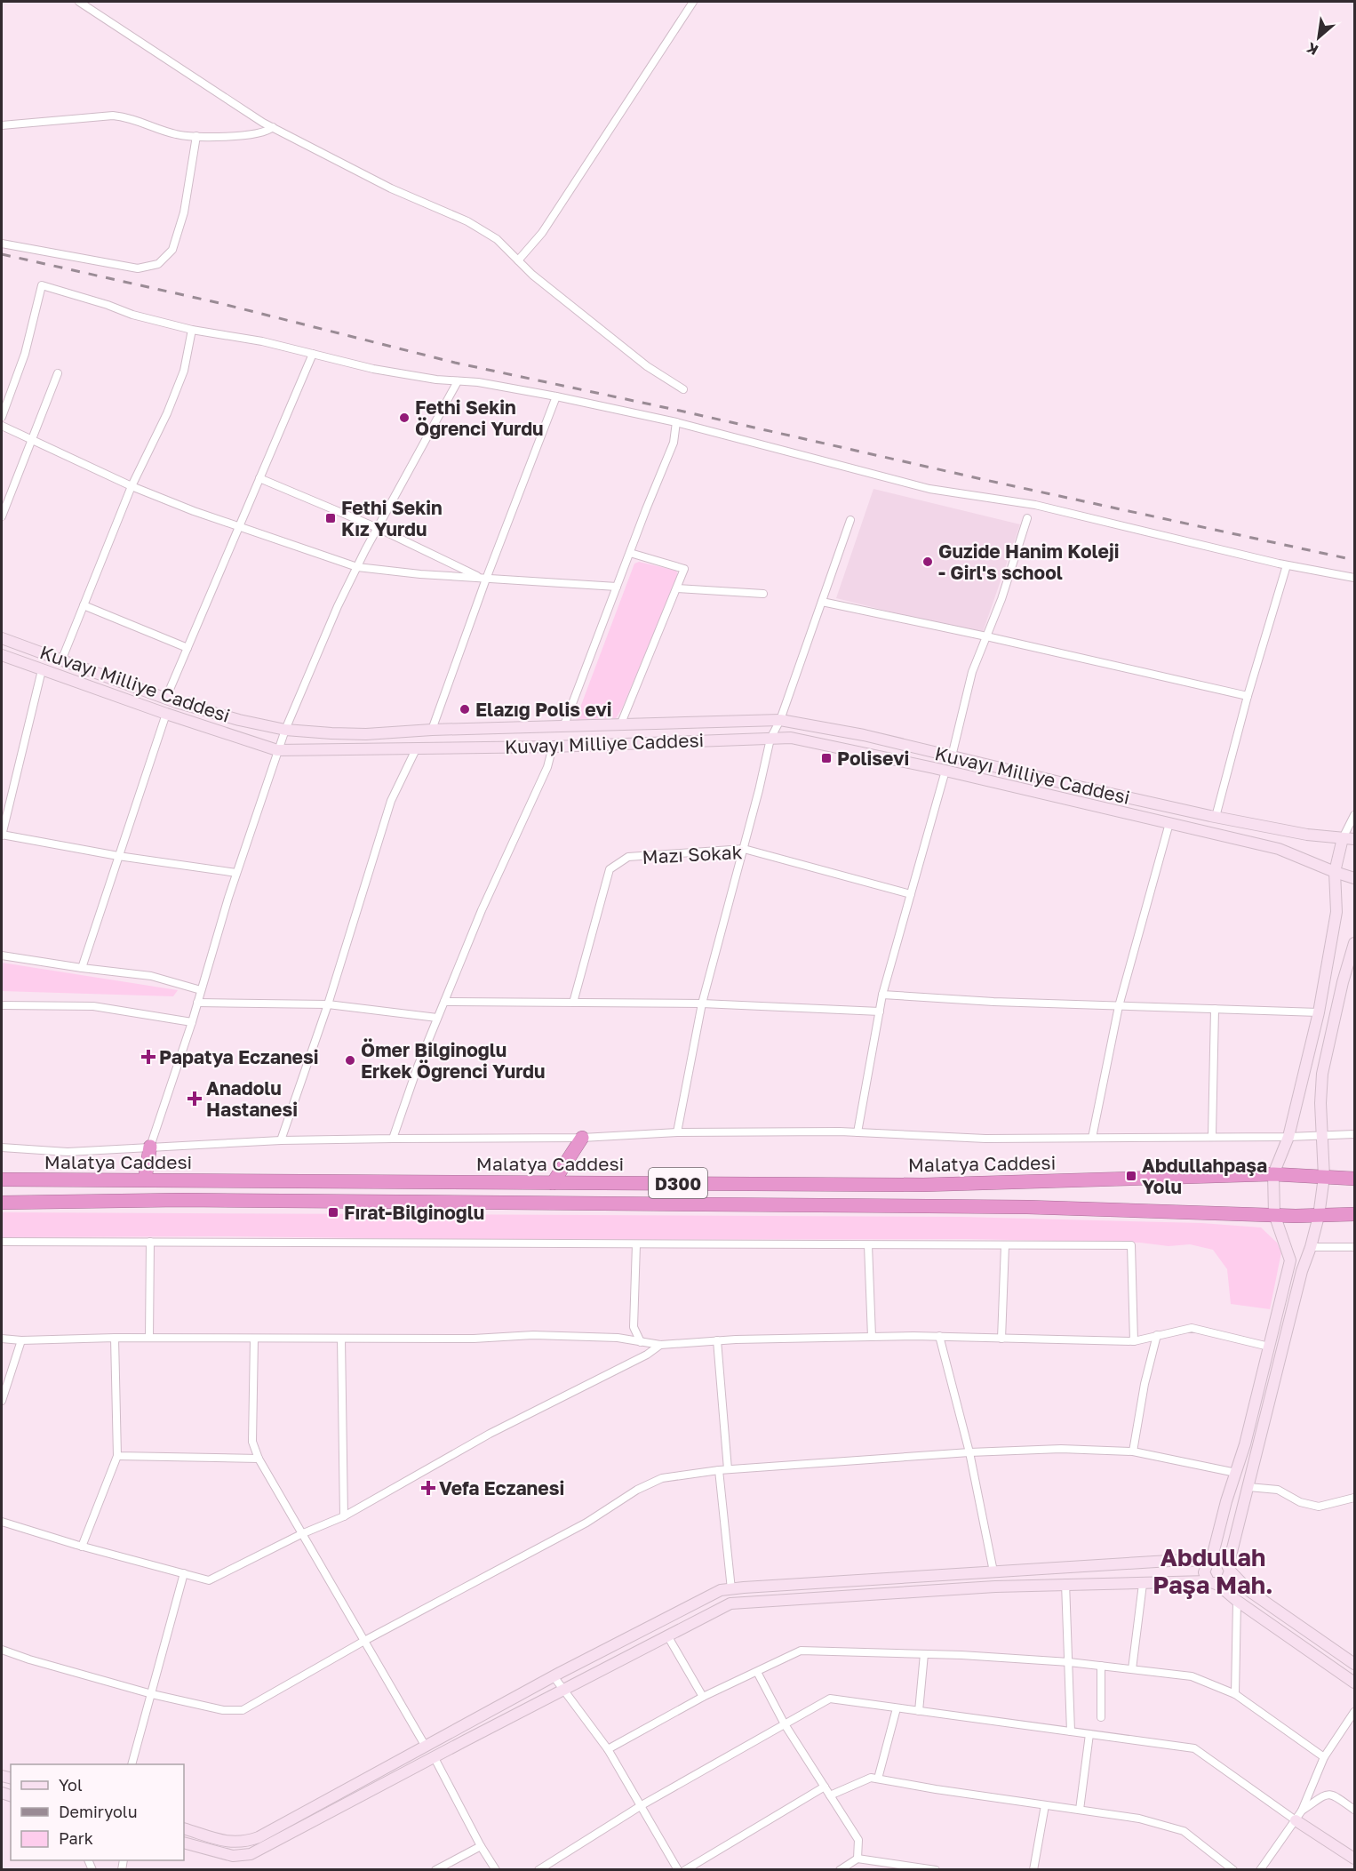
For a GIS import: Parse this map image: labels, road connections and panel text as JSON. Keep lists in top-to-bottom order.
{
  "streets": {
    "highway": ["Malatya Caddesi", "D300"],
    "main road": ["Kuvayı Milliye Caddesi"],
    "street": ["Mazı Sokak"]
  },
  "districts": ["Abdullah Paşa Mah."],
  "places": {
    "other": [
      "Fethi Sekin Öğrenci Yurdu",
      "Guzide Hanim Koleji - Girl's school",
      "Elazığ Polis evi",
      "Ömer Bilginoğlu Erkek Öğrenci Yurdu"
    ],
    "transit": [
      "Fethi Sekin Kız Yurdu",
      "Polisevi",
      "Abdullahpaşa Yolu",
      "Fırat-Bilginoğlu"
    ],
    "health": ["Papatya Eczanesi", "Anadolu Hastanesi", "Vefa Eczanesi"]
  },
  "legend": ["Yol", "Demiryolu", "Park"],
  "north": "bottom left"
}
